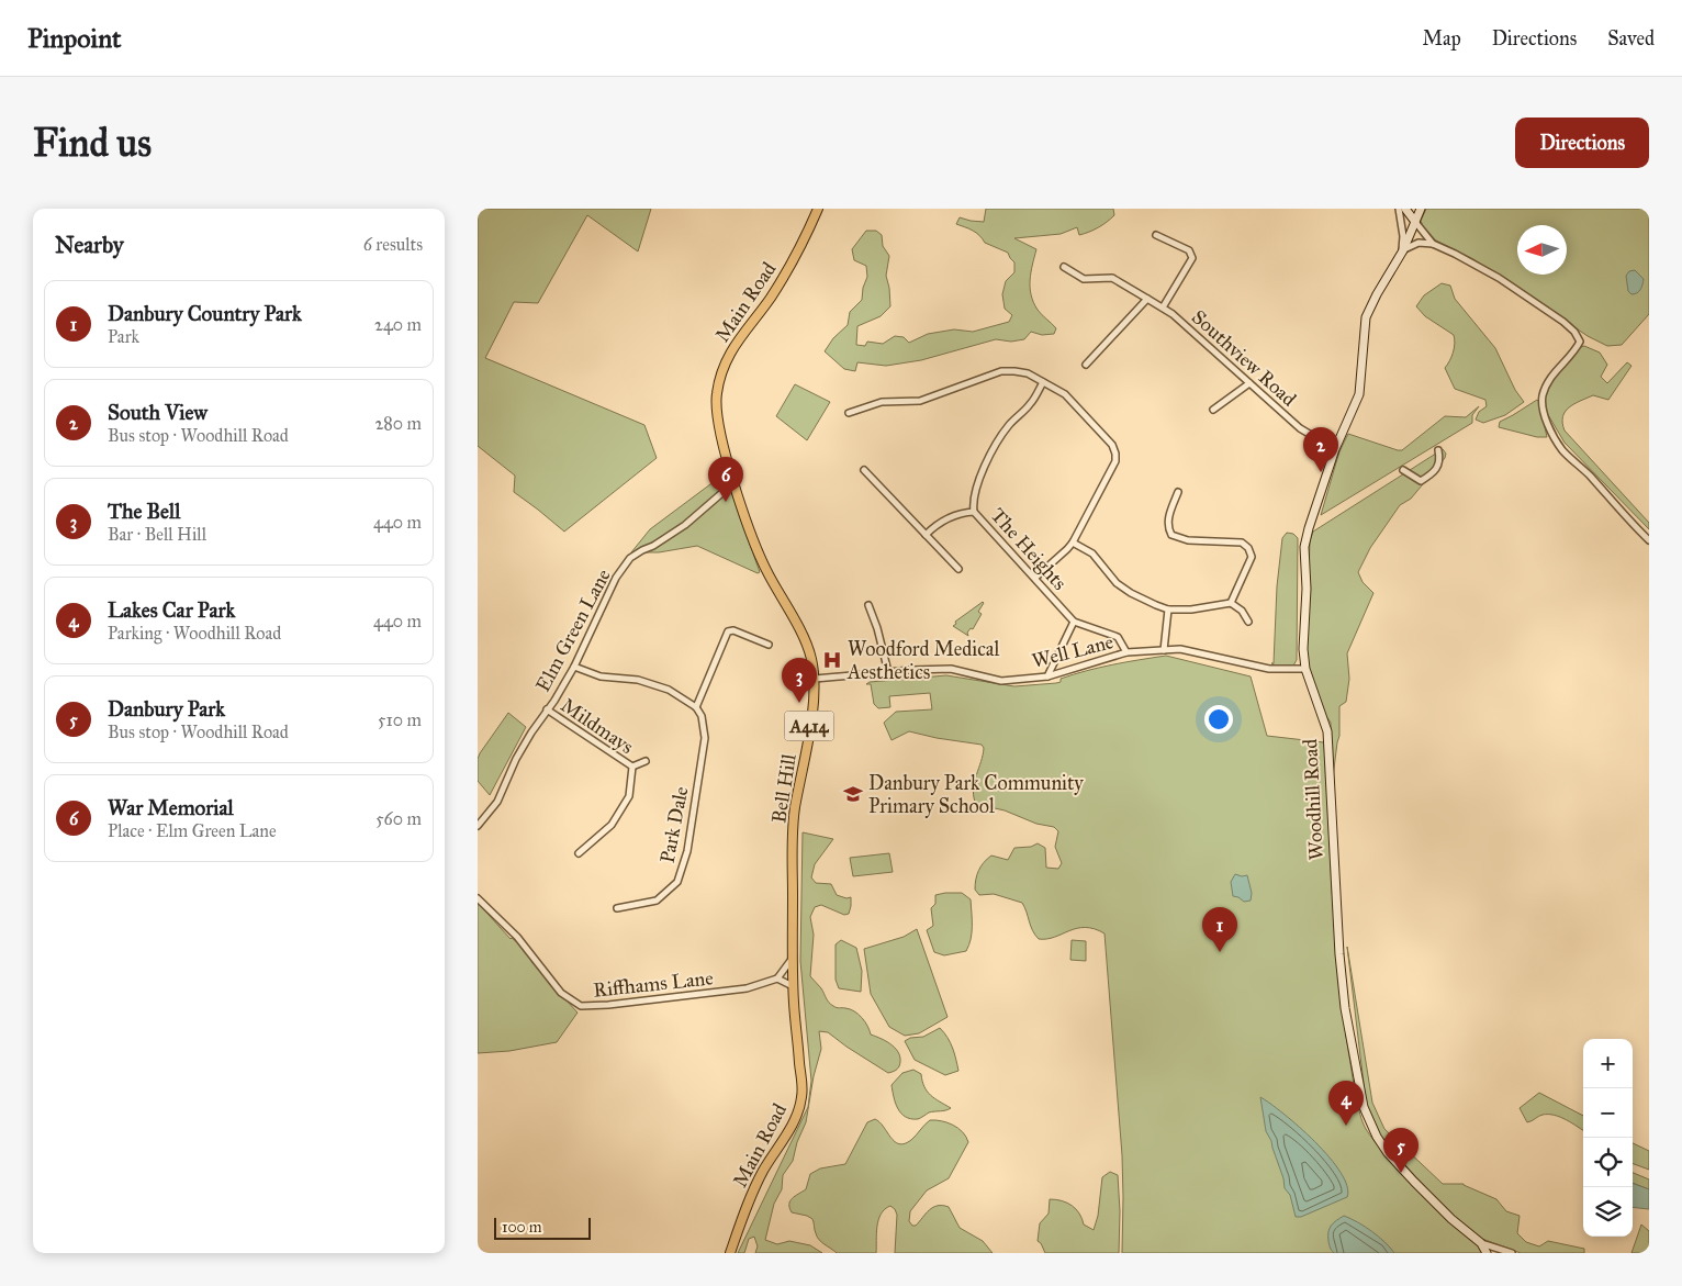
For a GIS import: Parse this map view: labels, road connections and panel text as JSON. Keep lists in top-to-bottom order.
{
  "streets": {
    "main road": ["Main Road", "A414", "Bell Hill"],
    "street": [
      "Southview Road",
      "The Heights",
      "Elm Green Lane",
      "Well Lane",
      "Mildmays",
      "Woodhill Road",
      "Park Dale",
      "Riffhams Lane"
    ]
  },
  "crossings": [
    ["Main Road", "Elm Green Lane"],
    ["Main Road", "Bell Hill"],
    ["Southview Road", "Woodhill Road"],
    ["The Heights", "Well Lane"],
    ["Elm Green Lane", "Mildmays"],
    ["Elm Green Lane", "Bell Hill"],
    ["Well Lane", "Bell Hill"],
    ["Well Lane", "Woodhill Road"]
  ],
  "places": {
    "hospital": ["Woodford Medical Aesthetics"],
    "school or university": ["Danbury Park Community Primary School"]
  },
  "scale_bar": "100 m",
  "north": "left",
  "page": {
    "header": "Pinpoint",
    "nav": ["Map", "Directions", "Saved"],
    "buttons": "Directions",
    "title": "Find us",
    "heading": ["Nearby", "6 results"],
    "list": [
      {
        "mark": "1",
        "name": "Danbury Country Park",
        "note": "Park",
        "value": "240 m"
      },
      {
        "mark": "2",
        "name": "South View",
        "note": "Bus stop · Woodhill Road",
        "value": "280 m"
      },
      {
        "mark": "3",
        "name": "The Bell",
        "note": "Bar · Bell Hill",
        "value": "440 m"
      },
      {
        "mark": "4",
        "name": "Lakes Car Park",
        "note": "Parking · Woodhill Road",
        "value": "440 m"
      },
      {
        "mark": "5",
        "name": "Danbury Park",
        "note": "Bus stop · Woodhill Road",
        "value": "510 m"
      },
      {
        "mark": "6",
        "name": "War Memorial",
        "note": "Place · Elm Green Lane",
        "value": "560 m"
      }
    ],
    "pins": [
      "2",
      "6",
      "3",
      "1",
      "4",
      "5"
    ],
    "map_buttons": ["+", "−"],
    "scale": "100 m"
  }
}
